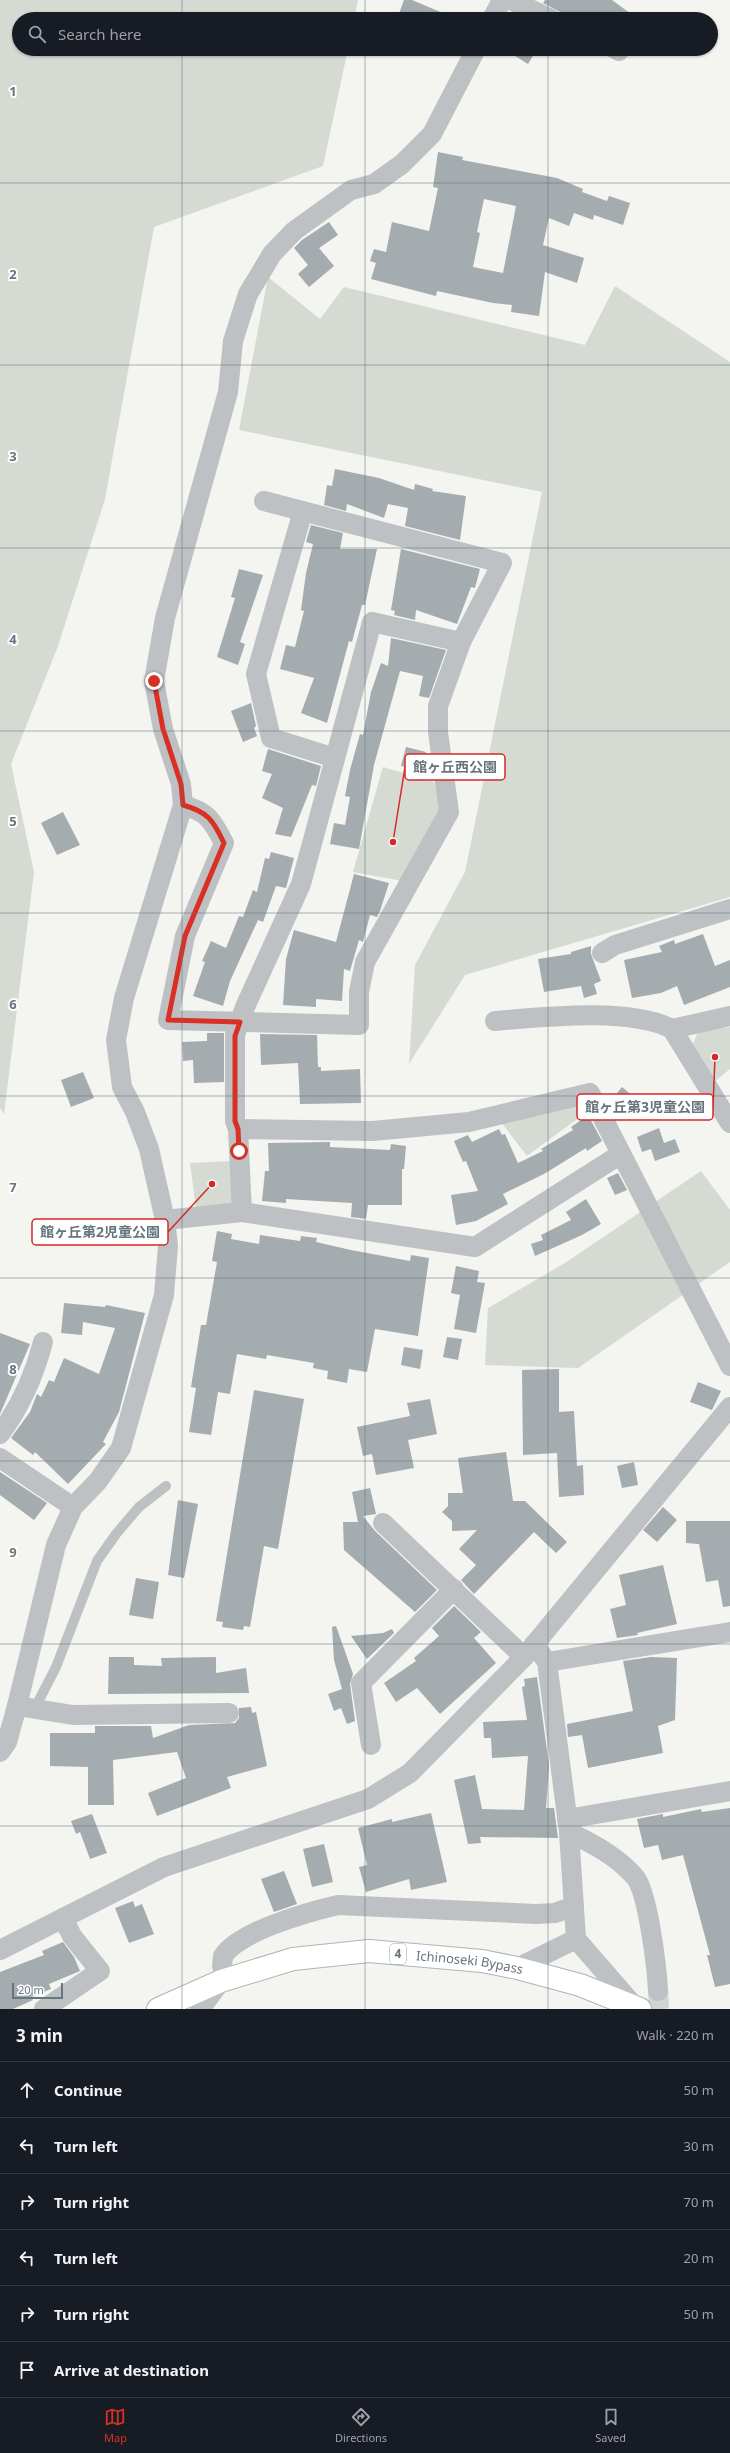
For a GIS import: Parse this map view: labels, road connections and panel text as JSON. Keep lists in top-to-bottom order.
{
  "streets": {
    "highway": ["4", "Ichinoseki Bypass"]
  },
  "places": ["館ヶ丘西公園", "館ヶ丘第3児童公園", "館ヶ丘第2児童公園"],
  "scale_bar": "20 m",
  "page": {
    "search": "Search here",
    "scale": "20 m",
    "heading": ["3 min", "Walk · 220 m"],
    "list": [
      ["Continue", "50 m"],
      ["Turn left", "30 m"],
      ["Turn right", "70 m"],
      ["Turn left", "20 m"],
      ["Turn right", "50 m"],
      "Arrive at destination"
    ],
    "nav": ["Map", "Directions", "Saved"]
  },
  "grid": {
    "rows": [
      "1",
      "2",
      "3",
      "4",
      "5",
      "6",
      "7",
      "8",
      "9"
    ]
  }
}
